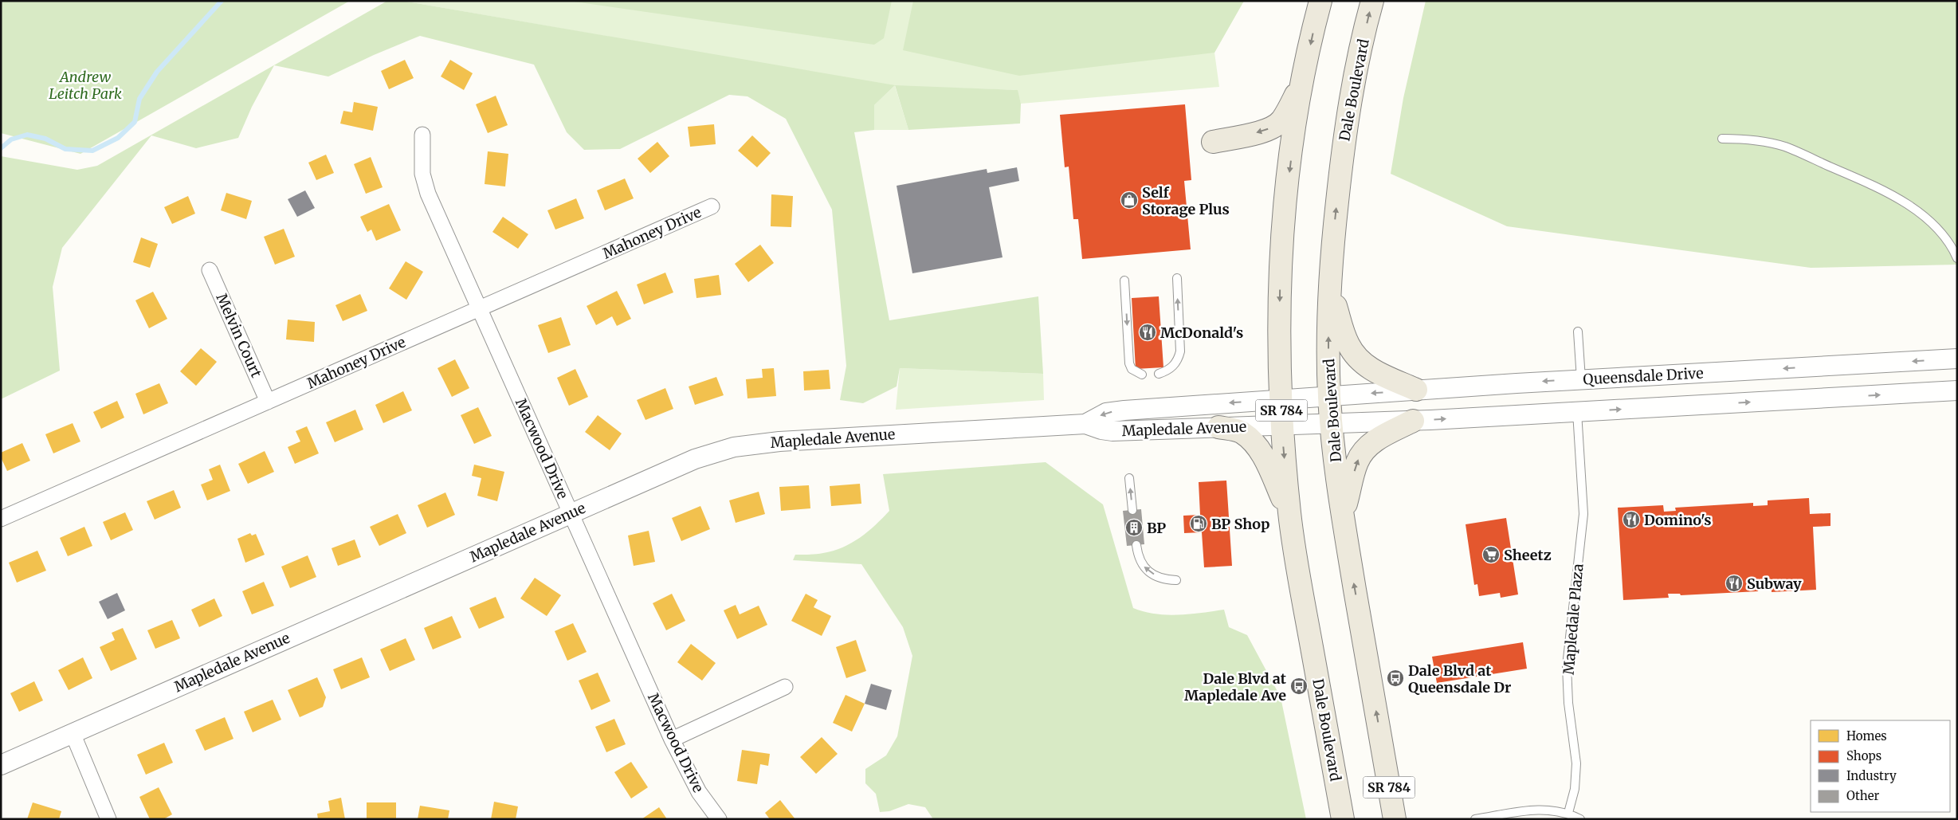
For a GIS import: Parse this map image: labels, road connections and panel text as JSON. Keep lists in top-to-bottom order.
{
  "streets": {
    "main road": ["Dale Boulevard", "SR 784"],
    "street": [
      "Mahoney Drive",
      "Melvin Court",
      "Queensdale Drive",
      "Mapledale Avenue",
      "Macwood Drive"
    ],
    "lane": ["Mapledale Plaza"]
  },
  "crossings": [
    ["Dale Boulevard", "Queensdale Drive"],
    ["Dale Boulevard", "Mapledale Avenue"],
    ["Mahoney Drive", "Melvin Court"],
    ["Mahoney Drive", "Macwood Drive"],
    ["Queensdale Drive", "Mapledale Avenue"],
    ["Mapledale Avenue", "Macwood Drive"]
  ],
  "parks": ["Andrew Leitch Park"],
  "places": {
    "shop": ["Self Storage Plus"],
    "restaurant": ["McDonald's", "Domino's", "Subway"],
    "fuel station": ["BP Shop"],
    "building": ["BP"],
    "supermarket": ["Sheetz"],
    "bus stop": ["Dale Blvd at Queensdale Dr", "Dale Blvd at Mapledale Ave"]
  },
  "legend": [
    "Homes",
    "Shops",
    "Industry",
    "Other"
  ]
}
